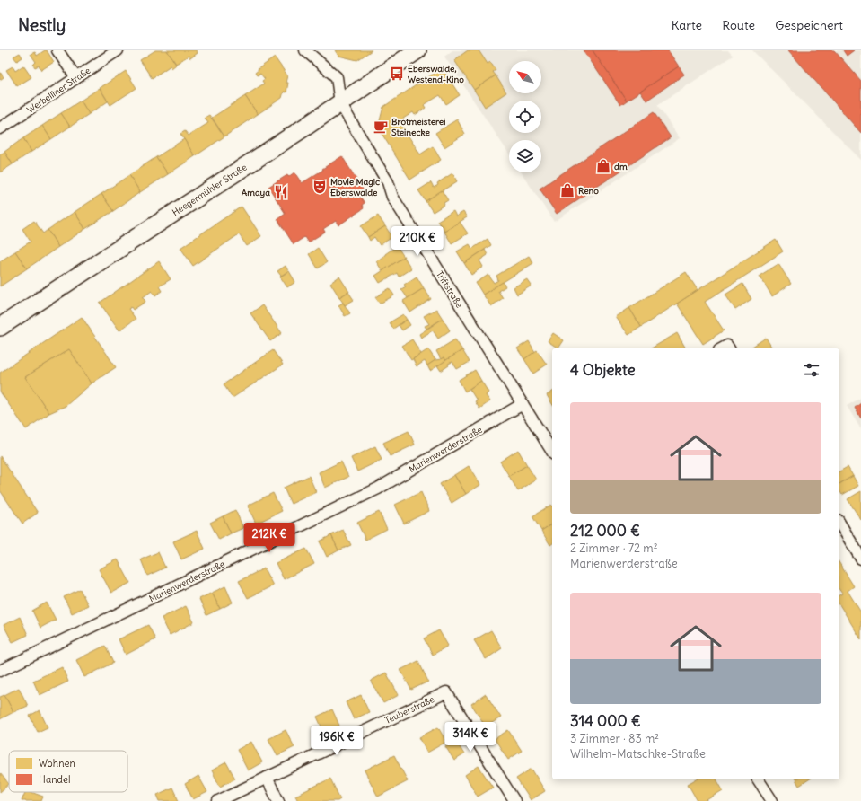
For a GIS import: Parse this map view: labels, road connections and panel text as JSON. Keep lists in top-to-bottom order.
{
  "streets": {
    "main road": ["Heegermühler Straße"],
    "street": [
      "Werbelliner Straße",
      "Triftstraße",
      "Marienwerderstraße",
      "Teuberstraße"
    ]
  },
  "crossings": [
    ["Heegermühler Straße", "Triftstraße"],
    ["Triftstraße", "Marienwerderstraße"]
  ],
  "places": {
    "bus stop": ["Eberswalde, Westend-Kino"],
    "cafe": ["Brotmeisterei Steinecke"],
    "shop": ["dm", "Reno"],
    "theatre": ["Movie Magic Eberswalde"],
    "restaurant": ["Amaya"]
  },
  "legend": ["Wohnen", "Handel"],
  "north": "top left",
  "page": {
    "header": "Nestly",
    "nav": ["Karte", "Route", "Gespeichert"],
    "price": [
      "210K €",
      "212K €",
      "314K €",
      "196K €"
    ],
    "heading": "4 Objekte",
    "list": [
      {
        "name": "212 000 €",
        "note": "2 Zimmer · 72 m² · Marienwerderstraße"
      },
      {
        "name": "314 000 €",
        "note": "3 Zimmer · 83 m² · Wilhelm-Matschke-Straße"
      }
    ]
  }
}
